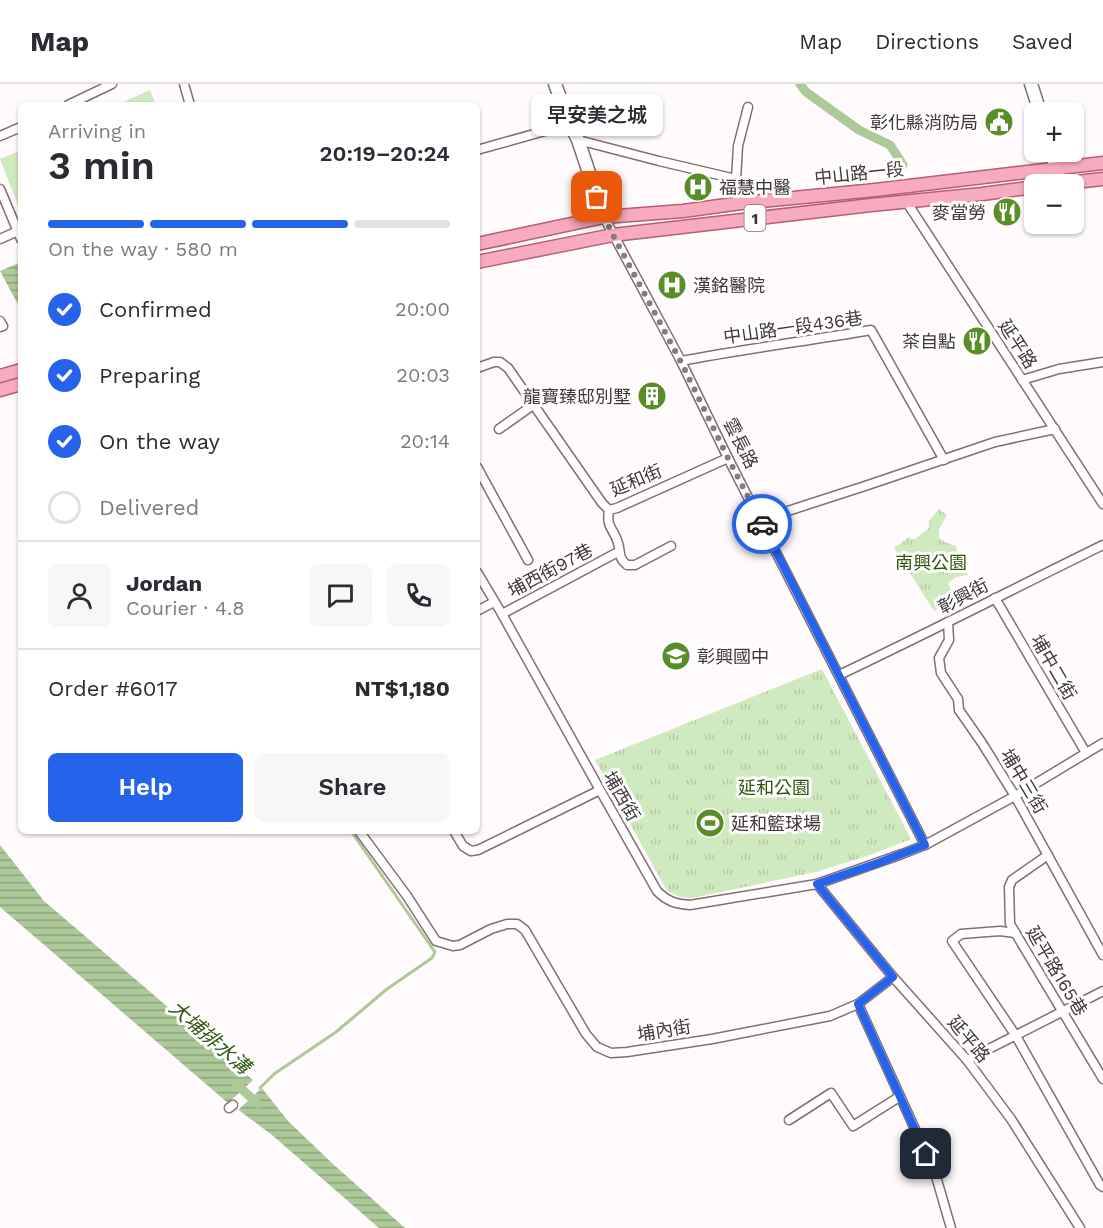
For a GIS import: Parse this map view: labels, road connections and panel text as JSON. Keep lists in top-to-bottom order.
{
  "streets": {
    "main road": ["中山路一段", "1"],
    "street": [
      "中山路一段436巷",
      "延平路",
      "雲長路",
      "延和街",
      "埔西街97巷",
      "彰興街",
      "埔中二街",
      "埔中三街",
      "埔西街",
      "延平路165巷",
      "埔內街"
    ]
  },
  "crossings": [
    ["中山路一段", "延平路"],
    ["中山路一段", "雲長路"],
    ["中山路一段436巷", "雲長路"],
    ["延平路", "埔西街"],
    ["延平路", "埔內街"],
    ["雲長路", "延和街"],
    ["雲長路", "彰興街"],
    ["雲長路", "埔西街"],
    ["埔西街97巷", "埔西街"],
    ["彰興街", "埔中二街"],
    ["彰興街", "埔中三街"],
    ["埔中二街", "埔西街"],
    ["埔中三街", "埔西街"],
    ["埔中三街", "延平路165巷"]
  ],
  "water": ["大埔排水溝"],
  "parks": ["南興公園", "延和公園"],
  "places": {
    "public building": ["彰化縣消防局"],
    "hospital": ["福慧中醫", "漢銘醫院"],
    "other": ["早安美之城"],
    "restaurant": ["麥當勞", "茶自點"],
    "building": ["龍寶臻邸別墅"],
    "school or university": ["彰興國中"],
    "sports": ["延和籃球場"]
  },
  "page": {
    "header": "Map",
    "nav": ["Map", "Directions", "Saved"],
    "bubble": "早安美之城",
    "map_buttons": ["+", "−"],
    "heading": ["3 min", "Arriving in", "20:19–20:24"],
    "panel": [
      "Jordan",
      "Courier · 4.8",
      "Order #6017",
      "NT$1,180"
    ],
    "bar": "On the way · 580 m",
    "list": [
      ["Confirmed", "20:00"],
      ["Preparing", "20:03"],
      ["On the way", "20:14"],
      "Delivered"
    ],
    "buttons": ["Help", "Share"]
  }
}
